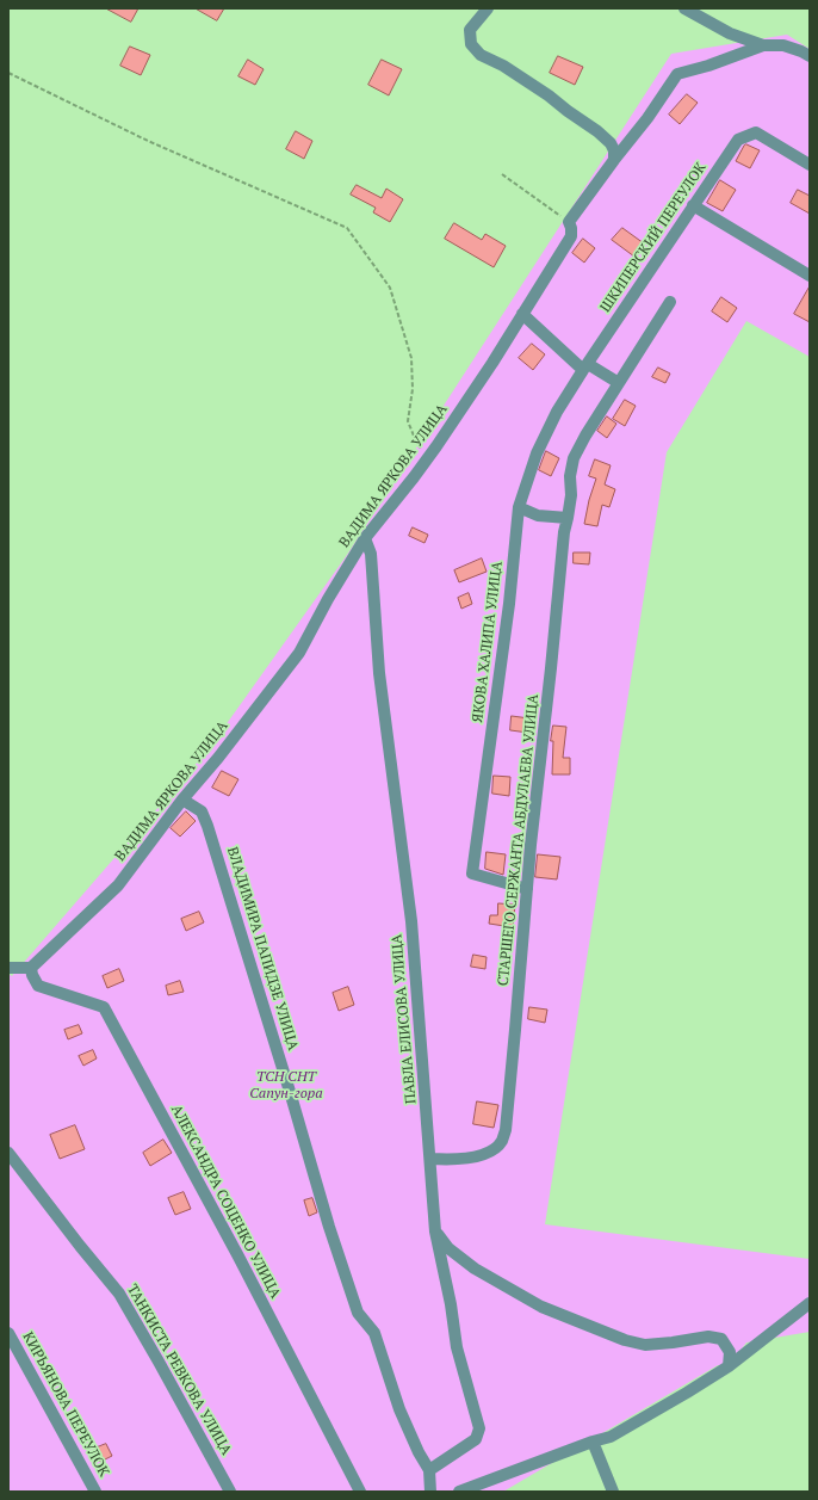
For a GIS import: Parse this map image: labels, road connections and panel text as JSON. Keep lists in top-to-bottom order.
{
  "streets": {
    "street": [
      "ШКИПЕРСКИЙ ПЕРЕУЛОК",
      "ВАДИМА ЯРКОВА УЛИЦА",
      "ЯКОВА ХАЛИПА УЛИЦА",
      "СТАРШЕГО СЕРЖАНТА АБДУЛАЕВА УЛИЦА",
      "ВЛАДИМИРА ПАПИДЗЕ УЛИЦА",
      "ПАВЛА ЕЛИСОВА УЛИЦА",
      "АЛЕКСАНДРА СОЦЕНКО УЛИЦА",
      "ТАНКИСТА РЕВКОВА УЛИЦА",
      "КИРЬЯНОВА ПЕРЕУЛОК"
    ]
  },
  "crossings": [
    ["ШКИПЕРСКИЙ ПЕРЕУЛОК", "ЯКОВА ХАЛИПА УЛИЦА"],
    ["ВАДИМА ЯРКОВА УЛИЦА", "ВЛАДИМИРА ПАПИДЗЕ УЛИЦА"],
    ["ВАДИМА ЯРКОВА УЛИЦА", "ПАВЛА ЕЛИСОВА УЛИЦА"],
    ["ВАДИМА ЯРКОВА УЛИЦА", "АЛЕКСАНДРА СОЦЕНКО УЛИЦА"],
    ["ЯКОВА ХАЛИПА УЛИЦА", "СТАРШЕГО СЕРЖАНТА АБДУЛАЕВА УЛИЦА"],
    ["СТАРШЕГО СЕРЖАНТА АБДУЛАЕВА УЛИЦА", "ПАВЛА ЕЛИСОВА УЛИЦА"],
    ["ВЛАДИМИРА ПАПИДЗЕ УЛИЦА", "ПАВЛА ЕЛИСОВА УЛИЦА"]
  ],
  "parks": ["ТСН СНТ Сапун-гора"]
}
